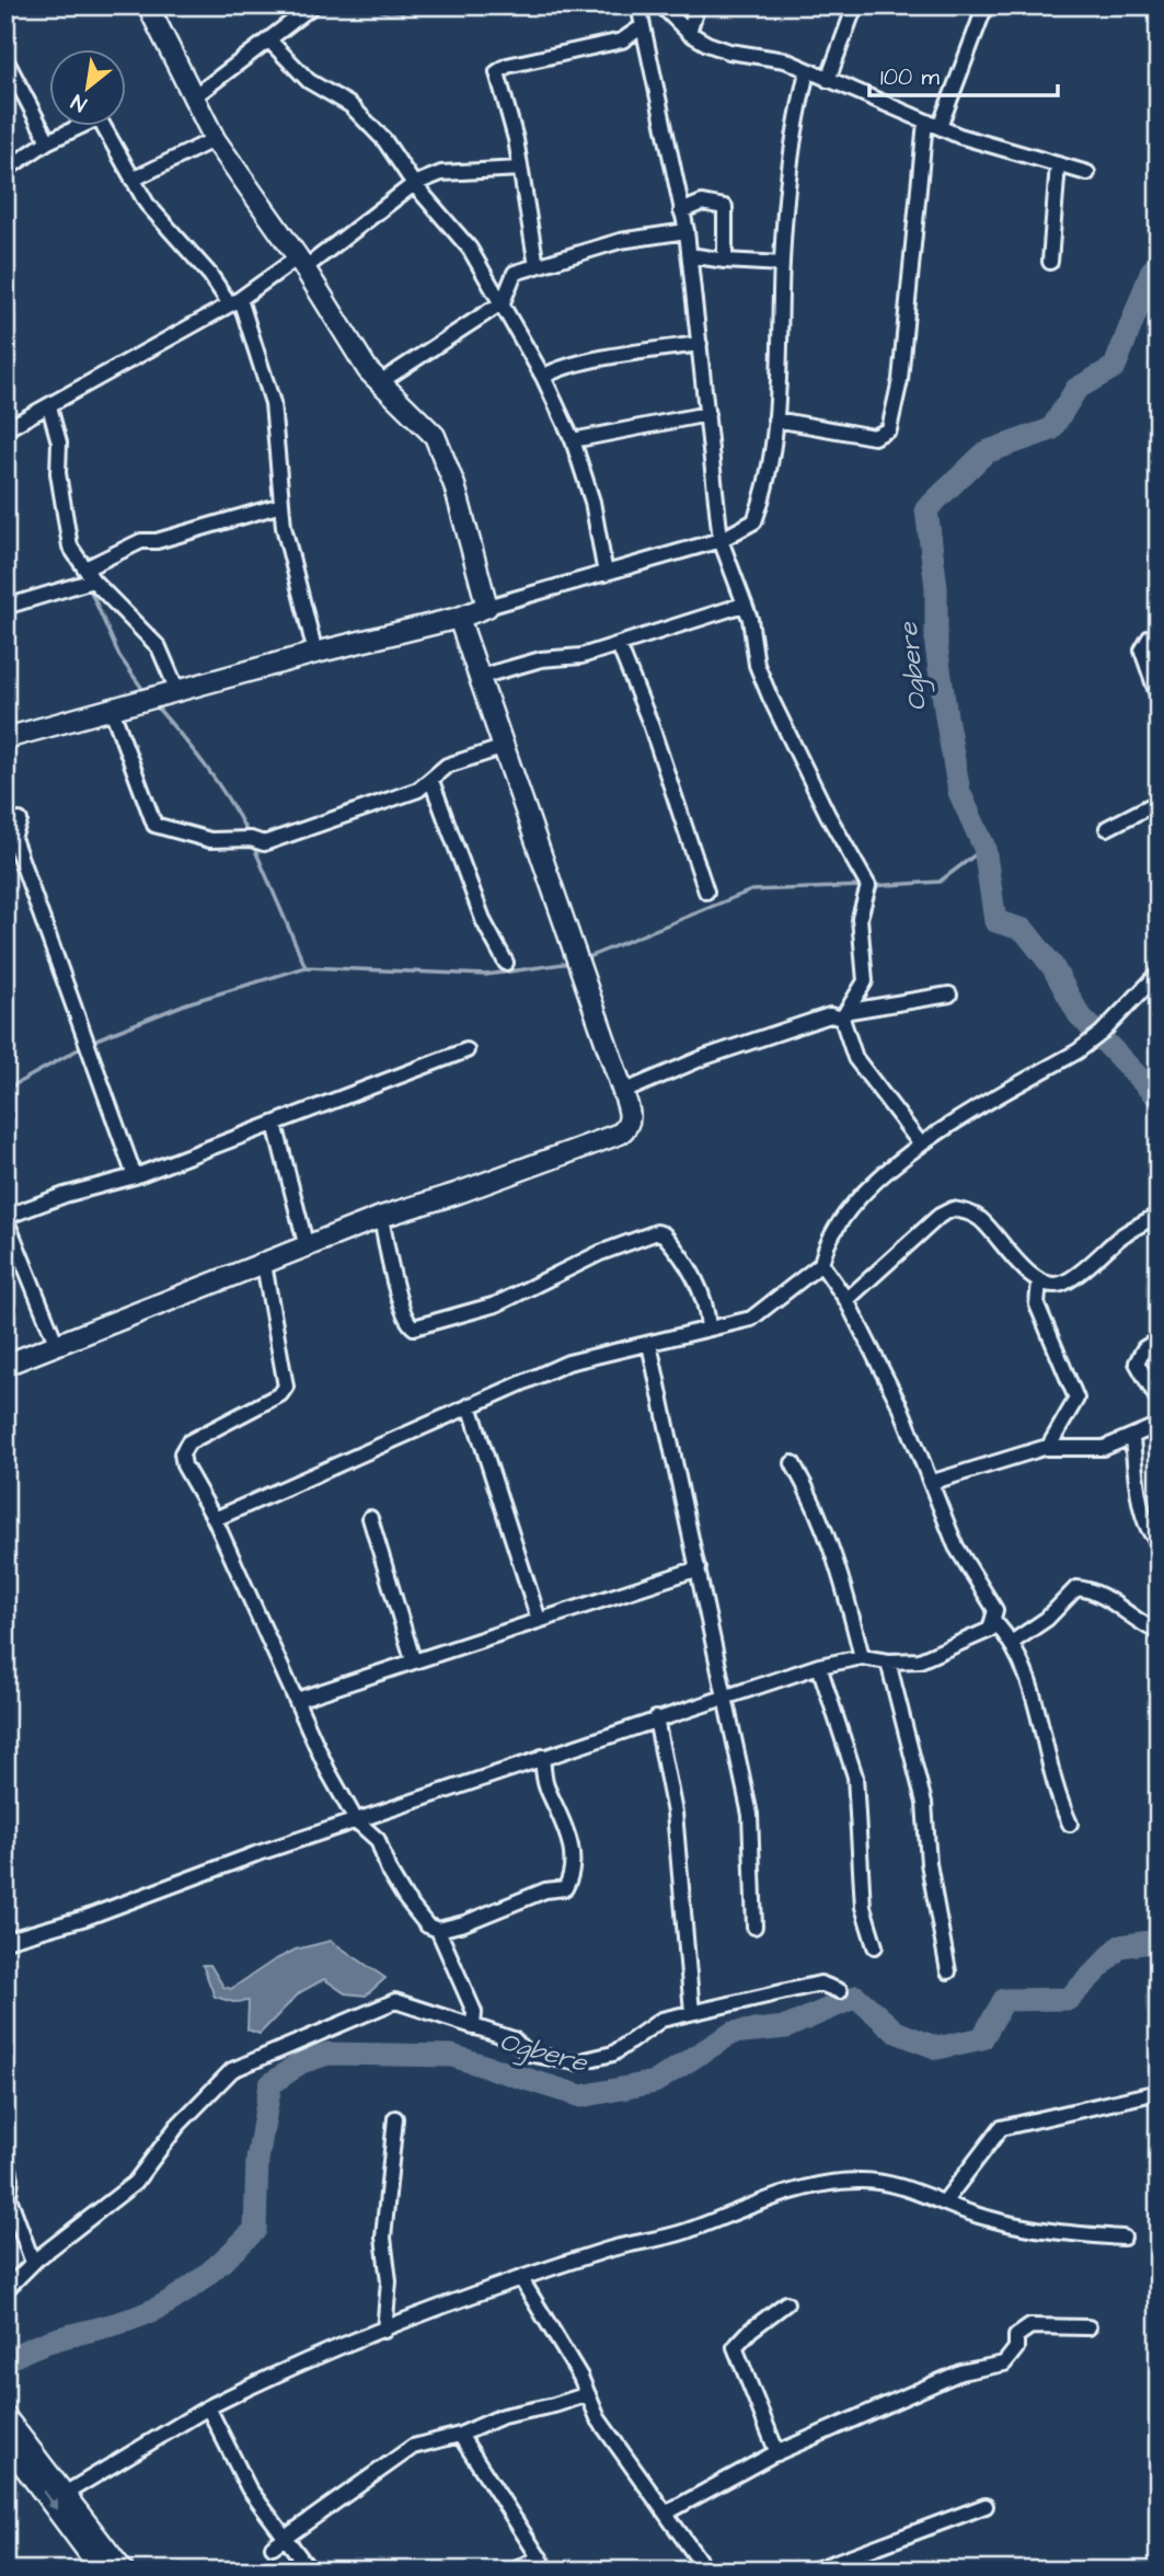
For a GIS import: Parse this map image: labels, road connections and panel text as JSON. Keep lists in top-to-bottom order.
{
  "water": ["Ogbere"],
  "scale_bar": "100 m",
  "north": "bottom left"
}
